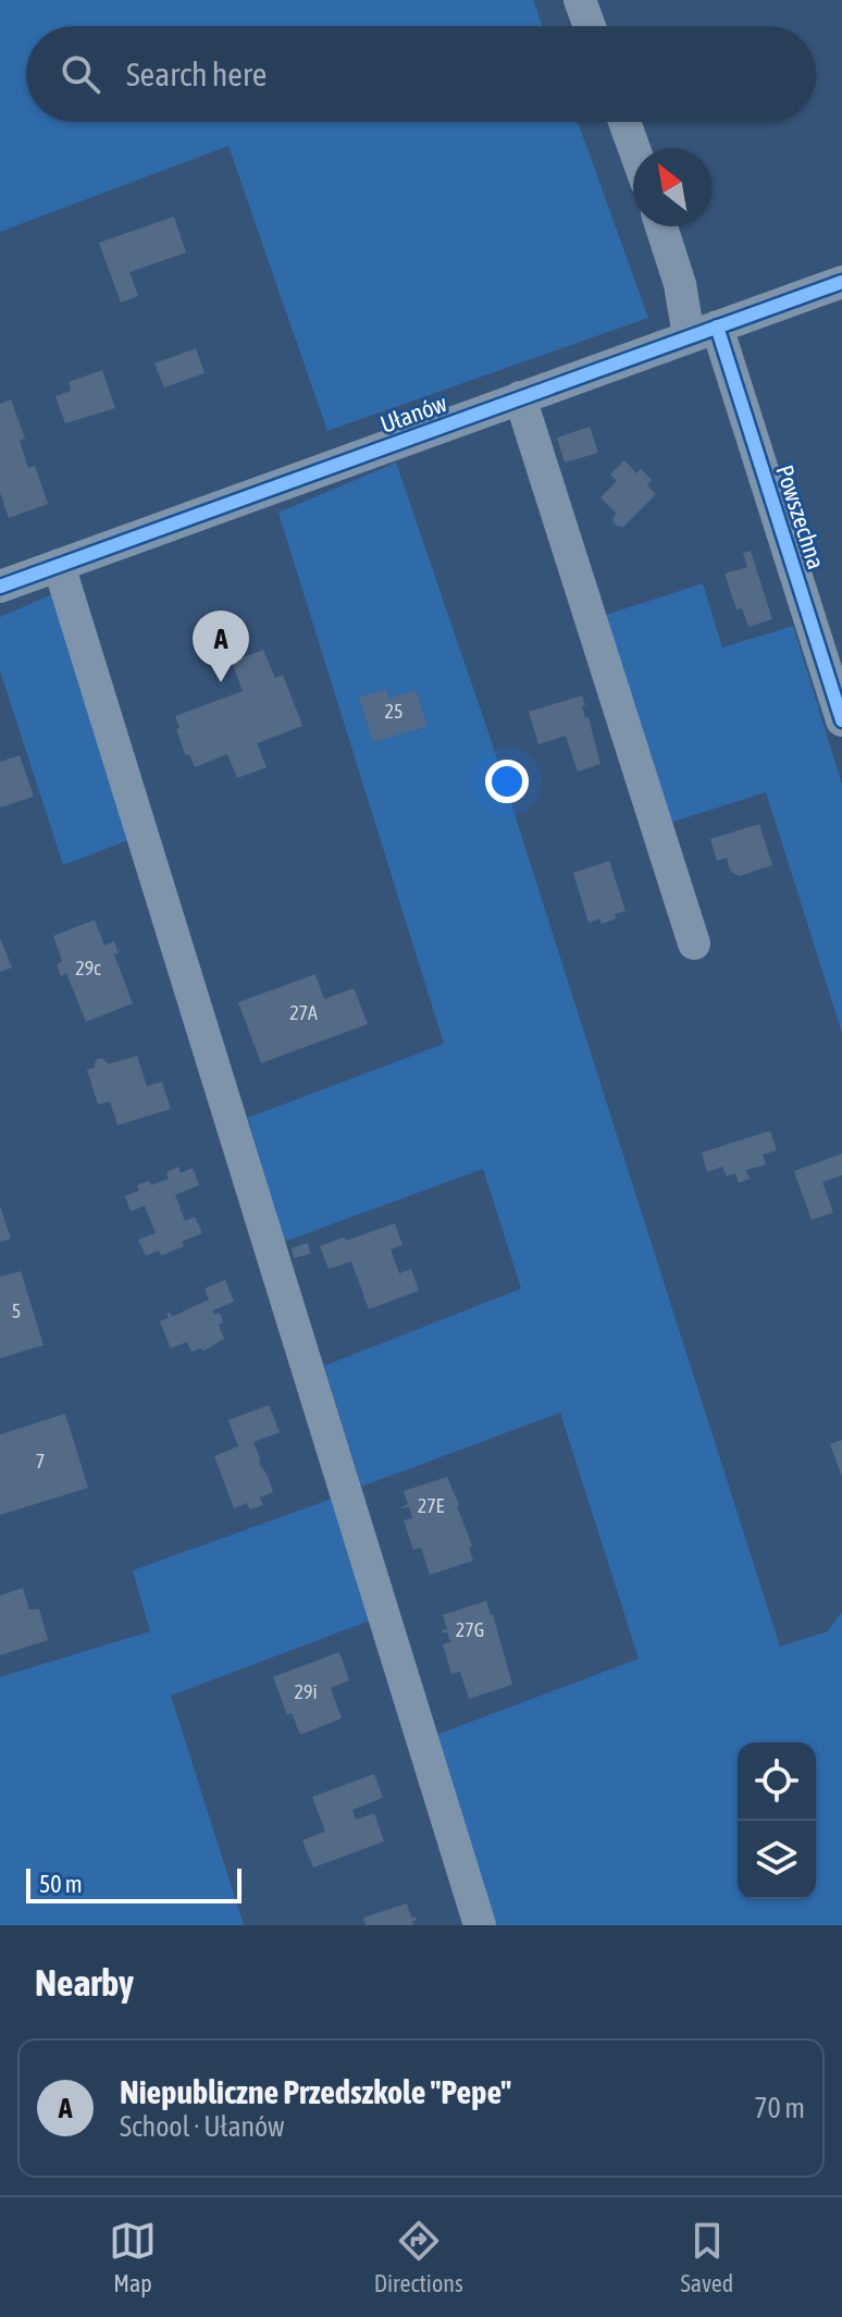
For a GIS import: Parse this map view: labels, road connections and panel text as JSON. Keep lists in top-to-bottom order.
{
  "streets": {
    "street": ["Ułanów", "Powszechna"]
  },
  "crossings": [
    ["Ułanów", "Powszechna"]
  ],
  "house_numbers": [
    "25",
    "29c",
    "27A",
    "5",
    "7",
    "27E",
    "27G",
    "29i"
  ],
  "scale_bar": "50 m",
  "north": "top left",
  "page": {
    "search": "Search here",
    "pins": "A",
    "scale": "50 m",
    "heading": "Nearby",
    "list": [
      {
        "mark": "A",
        "name": "Niepubliczne Przedszkole \"Pepe\"",
        "note": "School · Ułanów",
        "value": "70 m"
      }
    ],
    "nav": ["Map", "Directions", "Saved"]
  }
}
